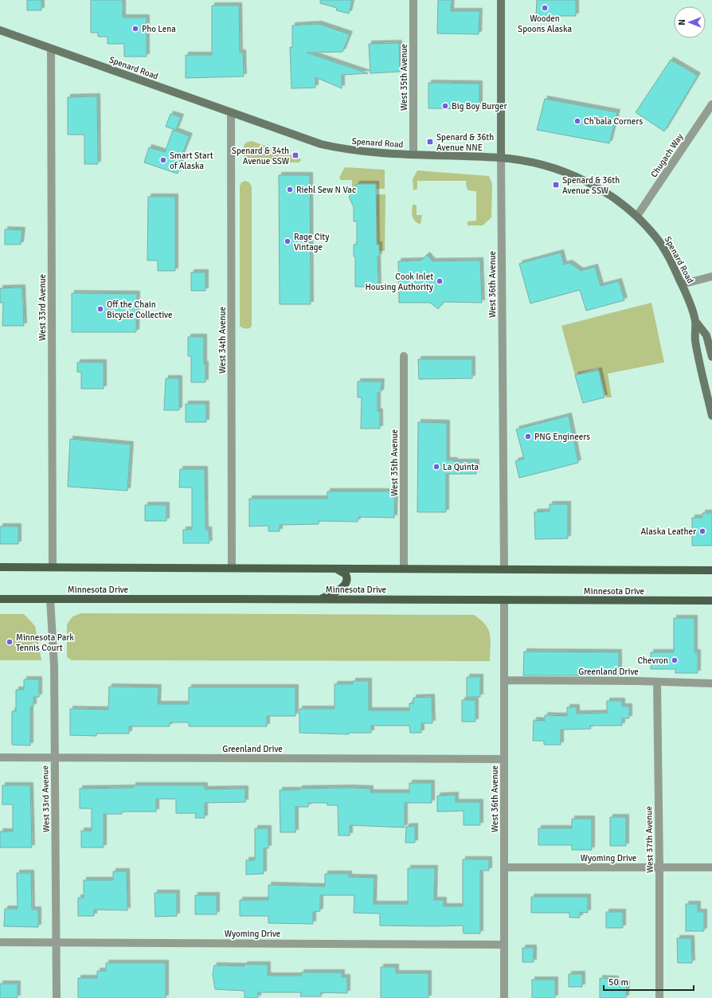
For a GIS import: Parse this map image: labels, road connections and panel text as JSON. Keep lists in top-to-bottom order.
{
  "streets": {
    "main road": ["Spenard Road", "West 36th Avenue", "Minnesota Drive"],
    "street": [
      "West 35th Avenue",
      "Chugach Way",
      "West 33rd Avenue",
      "West 34th Avenue",
      "Greenland Drive",
      "West 37th Avenue",
      "Wyoming Drive"
    ]
  },
  "crossings": [
    ["Spenard Road", "West 35th Avenue"],
    ["Spenard Road", "Chugach Way"],
    ["Spenard Road", "West 36th Avenue"],
    ["Spenard Road", "West 33rd Avenue"],
    ["Spenard Road", "West 34th Avenue"],
    ["West 36th Avenue", "Minnesota Drive"],
    ["West 36th Avenue", "Greenland Drive"],
    ["West 36th Avenue", "Wyoming Drive"],
    ["West 33rd Avenue", "Minnesota Drive"],
    ["West 33rd Avenue", "Greenland Drive"],
    ["West 33rd Avenue", "Wyoming Drive"],
    ["Greenland Drive", "West 37th Avenue"],
    ["West 37th Avenue", "Wyoming Drive"]
  ],
  "places": {
    "other": [
      "Wooden Spoons Alaska",
      "Pho Lena",
      "Big Boy Burger",
      "Ch'bala Corners",
      "Smart Start of Alaska",
      "Riehl Sew N Vac",
      "Rage City Vintage",
      "Cook Inlet Housing Authority",
      "Off the Chain Bicycle Collective",
      "PNG Engineers",
      "La Quinta",
      "Alaska Leather",
      "Minnesota Park Tennis Court",
      "Chevron"
    ],
    "transit": ["Spenard & 36th Avenue NNE", "Spenard & 34th Avenue SSW", "Spenard & 36th Avenue SSW"]
  },
  "scale_bar": "50 m",
  "north": "left"
}
